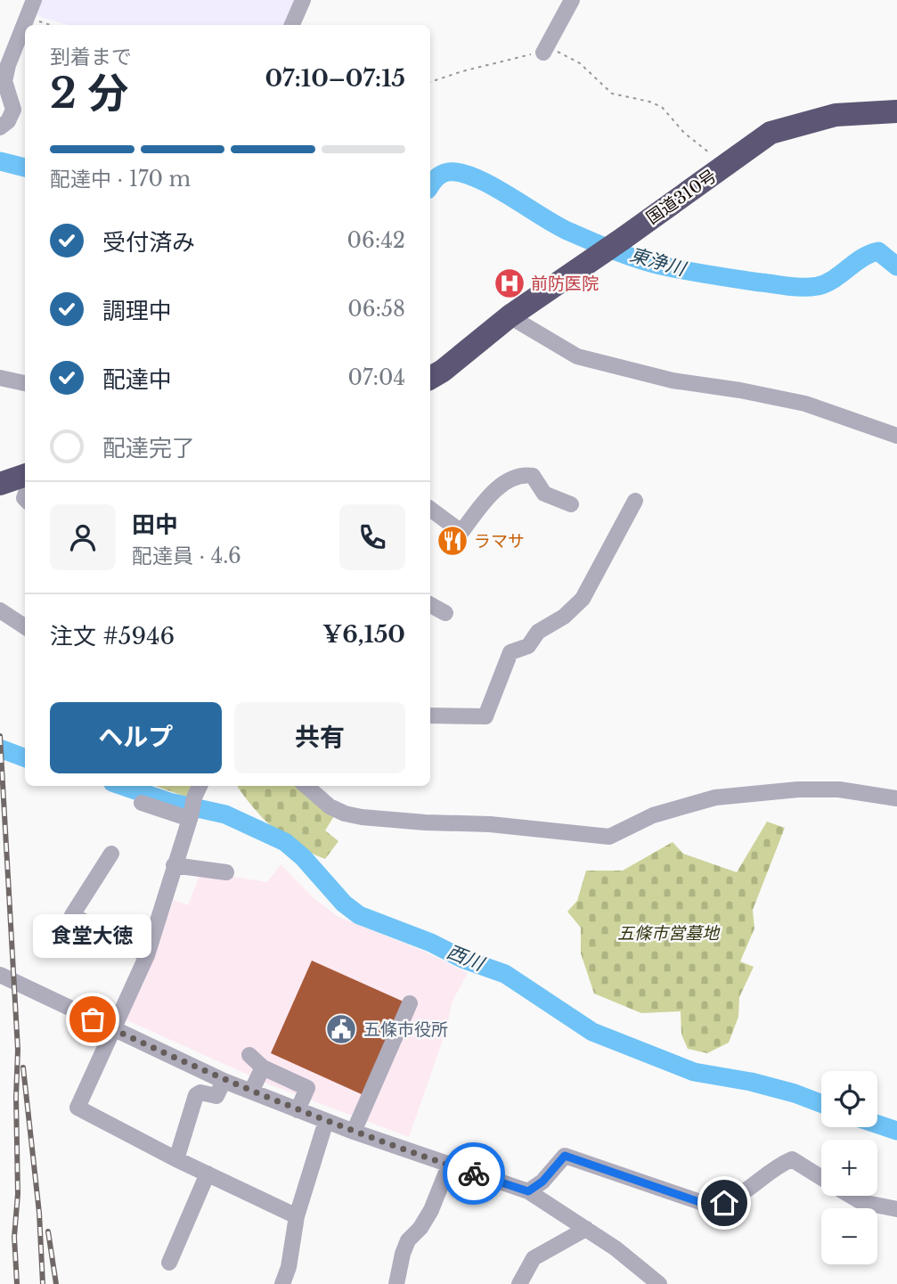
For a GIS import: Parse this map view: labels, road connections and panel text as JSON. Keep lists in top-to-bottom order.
{
  "streets": {
    "highway": ["国道310号"]
  },
  "water": ["東浄川", "西川"],
  "parks": ["五條市営墓地"],
  "places": {
    "hospital": ["前防医院"],
    "restaurant": ["ラマサ"],
    "other": ["食堂大徳"],
    "public building": ["五條市役所"]
  },
  "page": {
    "heading": ["2 分", "到着まで", "07:10–07:15"],
    "panel": [
      "田中",
      "配達員 · 4.6",
      "注文 #5946",
      "¥6,150"
    ],
    "bar": "配達中 · 170 m",
    "list": [
      ["受付済み", "06:42"],
      ["調理中", "06:58"],
      ["配達中", "07:04"],
      "配達完了"
    ],
    "buttons": ["ヘルプ", "共有"],
    "bubble": "食堂大徳",
    "map_buttons": ["+", "−"]
  }
}
